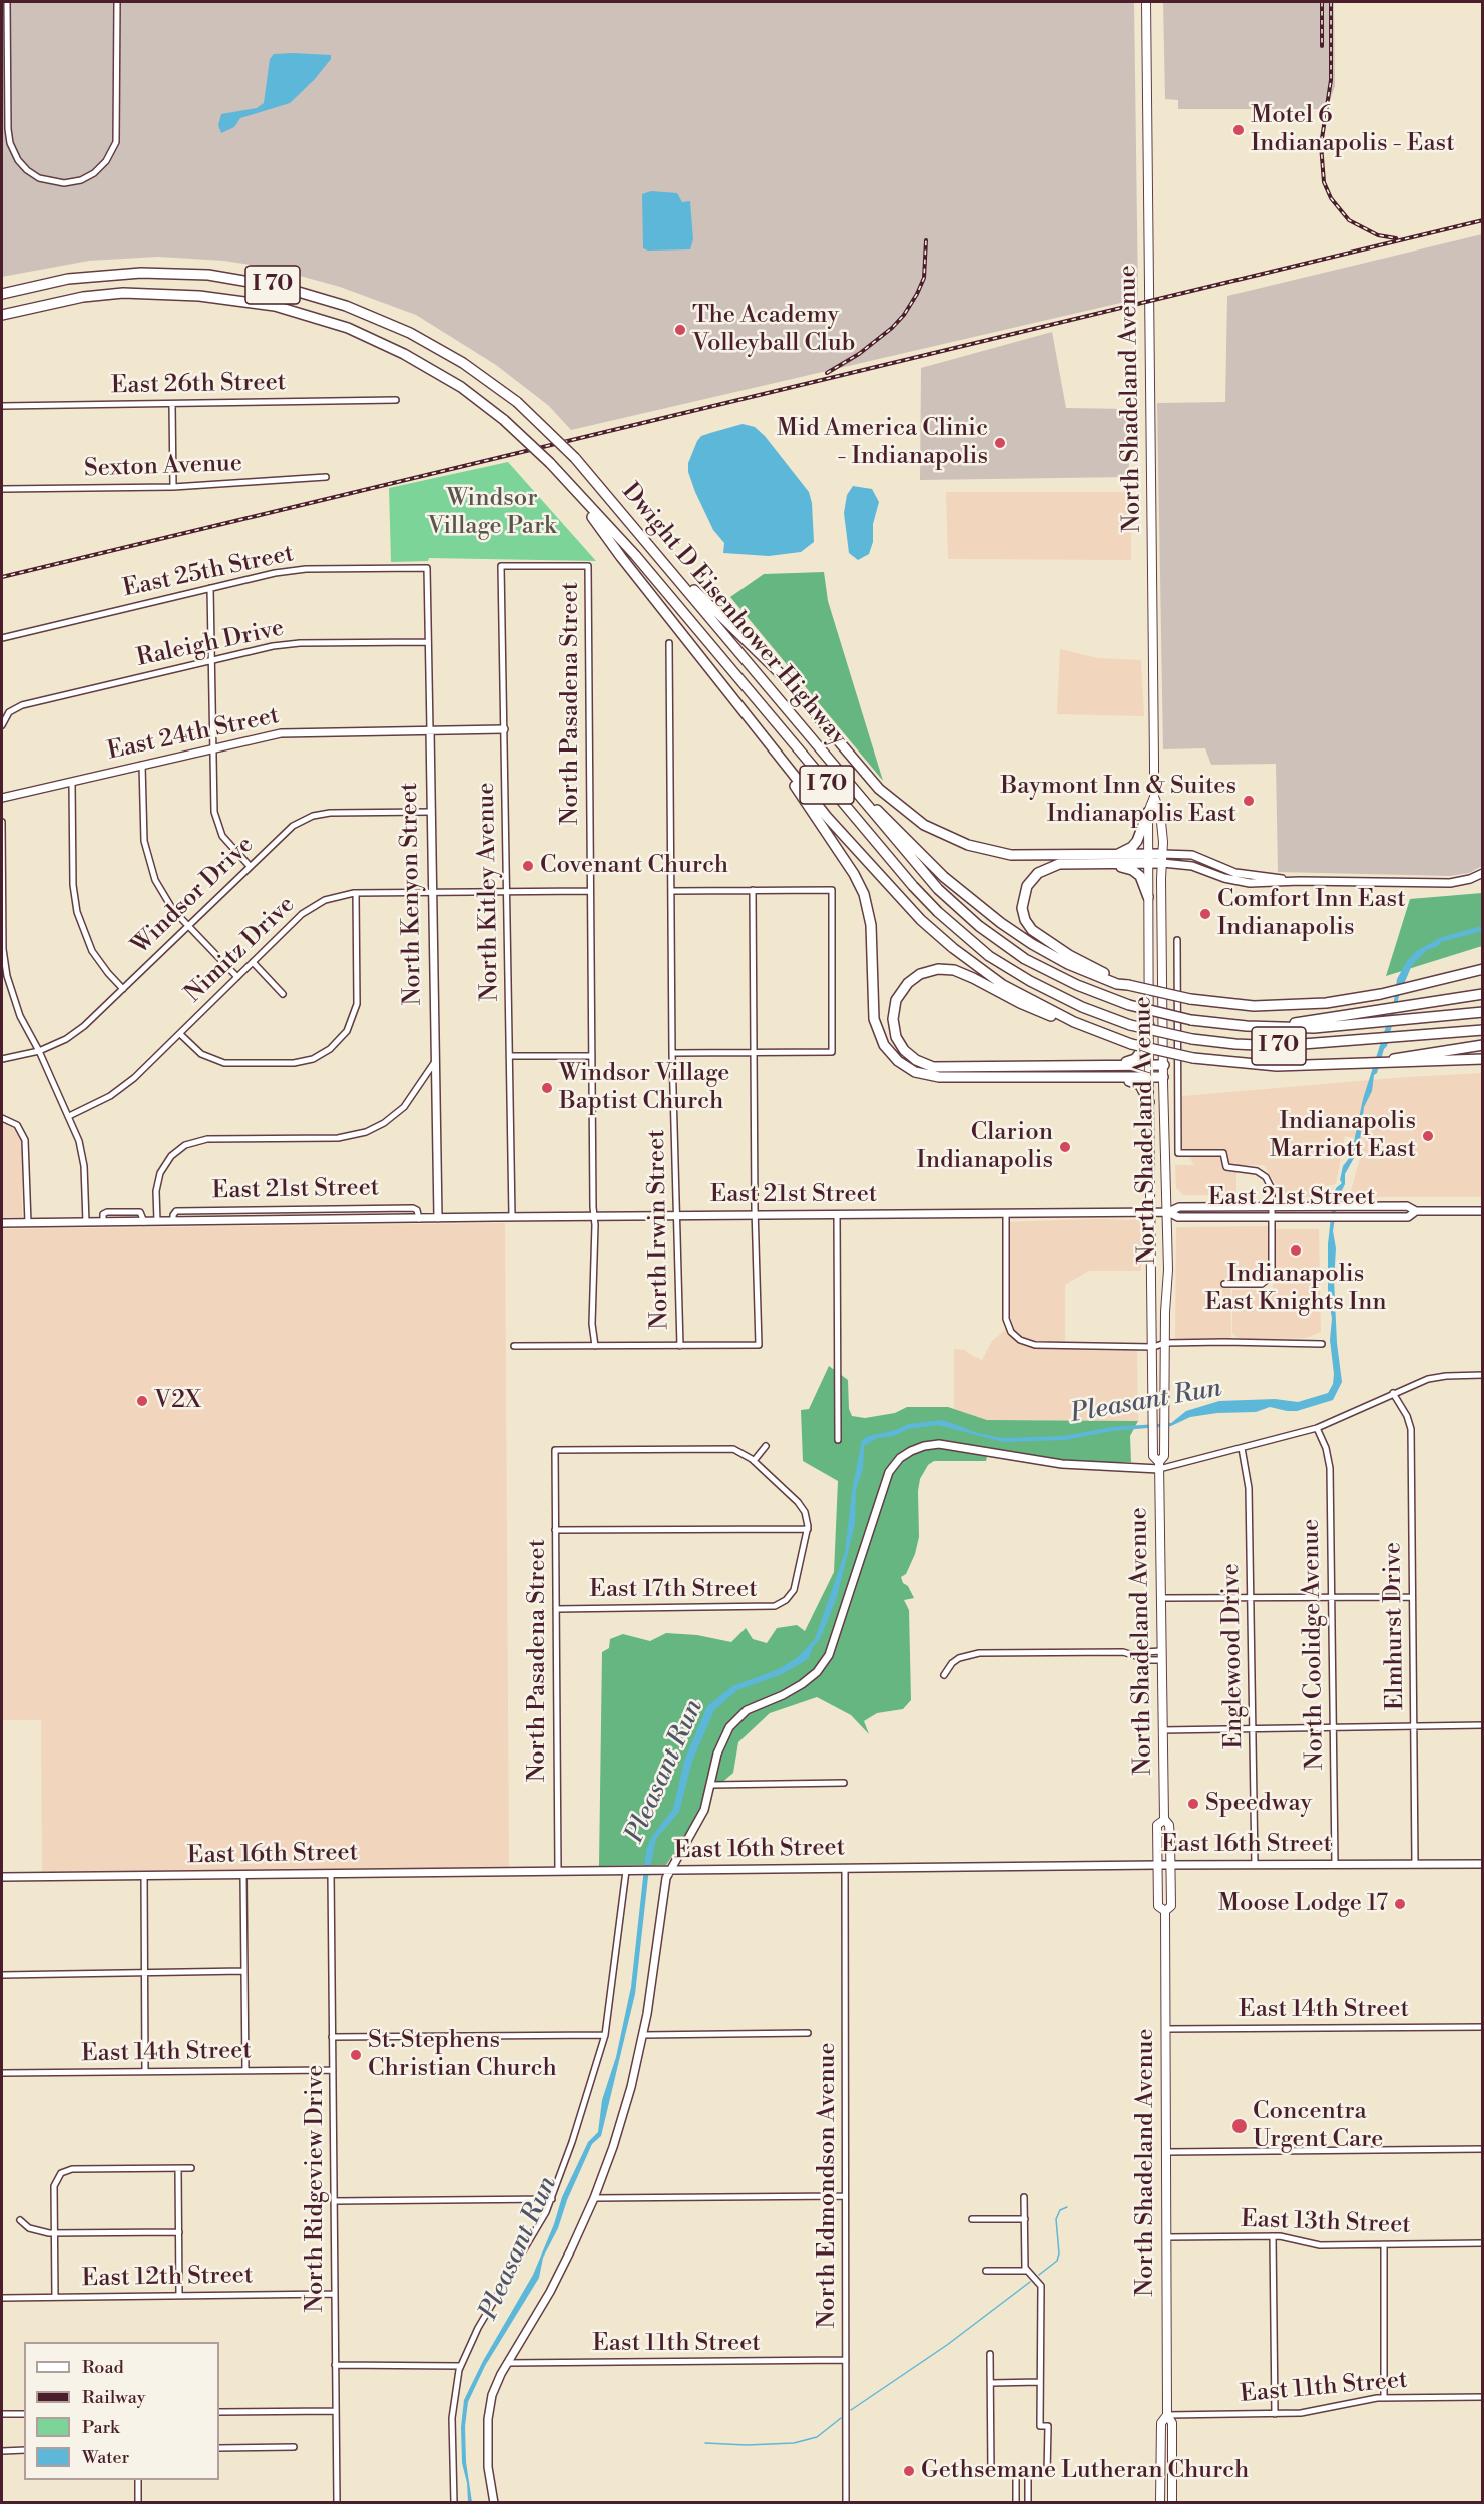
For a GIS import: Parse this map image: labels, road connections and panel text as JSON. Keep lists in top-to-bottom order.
{
  "streets": {
    "highway": ["I 70", "Dwight D Eisenhower Highway"],
    "main road": ["North Shadeland Avenue"],
    "street": [
      "East 26th Street",
      "Sexton Avenue",
      "East 25th Street",
      "Raleigh Drive",
      "North Pasadena Street",
      "East 24th Street",
      "North Kitley Avenue",
      "North Kenyon Street",
      "Windsor Drive",
      "Nimitz Drive",
      "East 21st Street",
      "North Irwin Street",
      "East 17th Street",
      "Elmhurst Drive",
      "North Coolidge Avenue",
      "Englewood Drive",
      "East 16th Street",
      "East 14th Street",
      "North Edmondson Avenue",
      "North Ridgeview Drive",
      "East 13th Street",
      "East 12th Street",
      "East 11th Street"
    ]
  },
  "crossings": [
    ["North Shadeland Avenue", "East 21st Street"],
    ["North Shadeland Avenue", "East 16th Street"],
    ["North Shadeland Avenue", "East 14th Street"],
    ["North Shadeland Avenue", "East 13th Street"],
    ["North Shadeland Avenue", "East 11th Street"],
    ["East 25th Street", "North Kenyon Street"],
    ["Raleigh Drive", "North Kenyon Street"],
    ["North Pasadena Street", "North Kitley Avenue"],
    ["North Pasadena Street", "Nimitz Drive"],
    ["North Pasadena Street", "East 21st Street"],
    ["North Pasadena Street", "East 17th Street"],
    ["North Pasadena Street", "East 16th Street"],
    ["East 24th Street", "North Kitley Avenue"],
    ["East 24th Street", "North Kenyon Street"],
    ["North Kitley Avenue", "Nimitz Drive"],
    ["North Kitley Avenue", "East 21st Street"],
    ["North Kenyon Street", "Windsor Drive"],
    ["North Kenyon Street", "Nimitz Drive"],
    ["North Kenyon Street", "East 21st Street"],
    ["East 21st Street", "North Irwin Street"],
    ["Elmhurst Drive", "East 16th Street"],
    ["North Coolidge Avenue", "East 16th Street"],
    ["Englewood Drive", "East 16th Street"],
    ["East 16th Street", "North Edmondson Avenue"],
    ["East 16th Street", "North Ridgeview Drive"],
    ["East 14th Street", "North Ridgeview Drive"],
    ["North Edmondson Avenue", "East 11th Street"],
    ["North Ridgeview Drive", "East 12th Street"]
  ],
  "water": ["Pleasant Run"],
  "parks": ["Windsor Village Park"],
  "places": [
    "Motel 6 Indianapolis - East",
    "The Academy Volleyball Club",
    "Mid America Clinic - Indianapolis",
    "Baymont Inn & Suites Indianapolis East",
    "Covenant Church",
    "Comfort Inn East Indianapolis",
    "Windsor Village Baptist Church",
    "Indianapolis Marriott East",
    "Clarion Indianapolis",
    "Indianapolis East Knights Inn",
    "V2X",
    "Speedway",
    "Moose Lodge 17",
    "St. Stephens Christian Church",
    "Concentra Urgent Care",
    "Gethsemane Lutheran Church"
  ],
  "legend": [
    "Road",
    "Railway",
    "Park",
    "Water"
  ]
}
